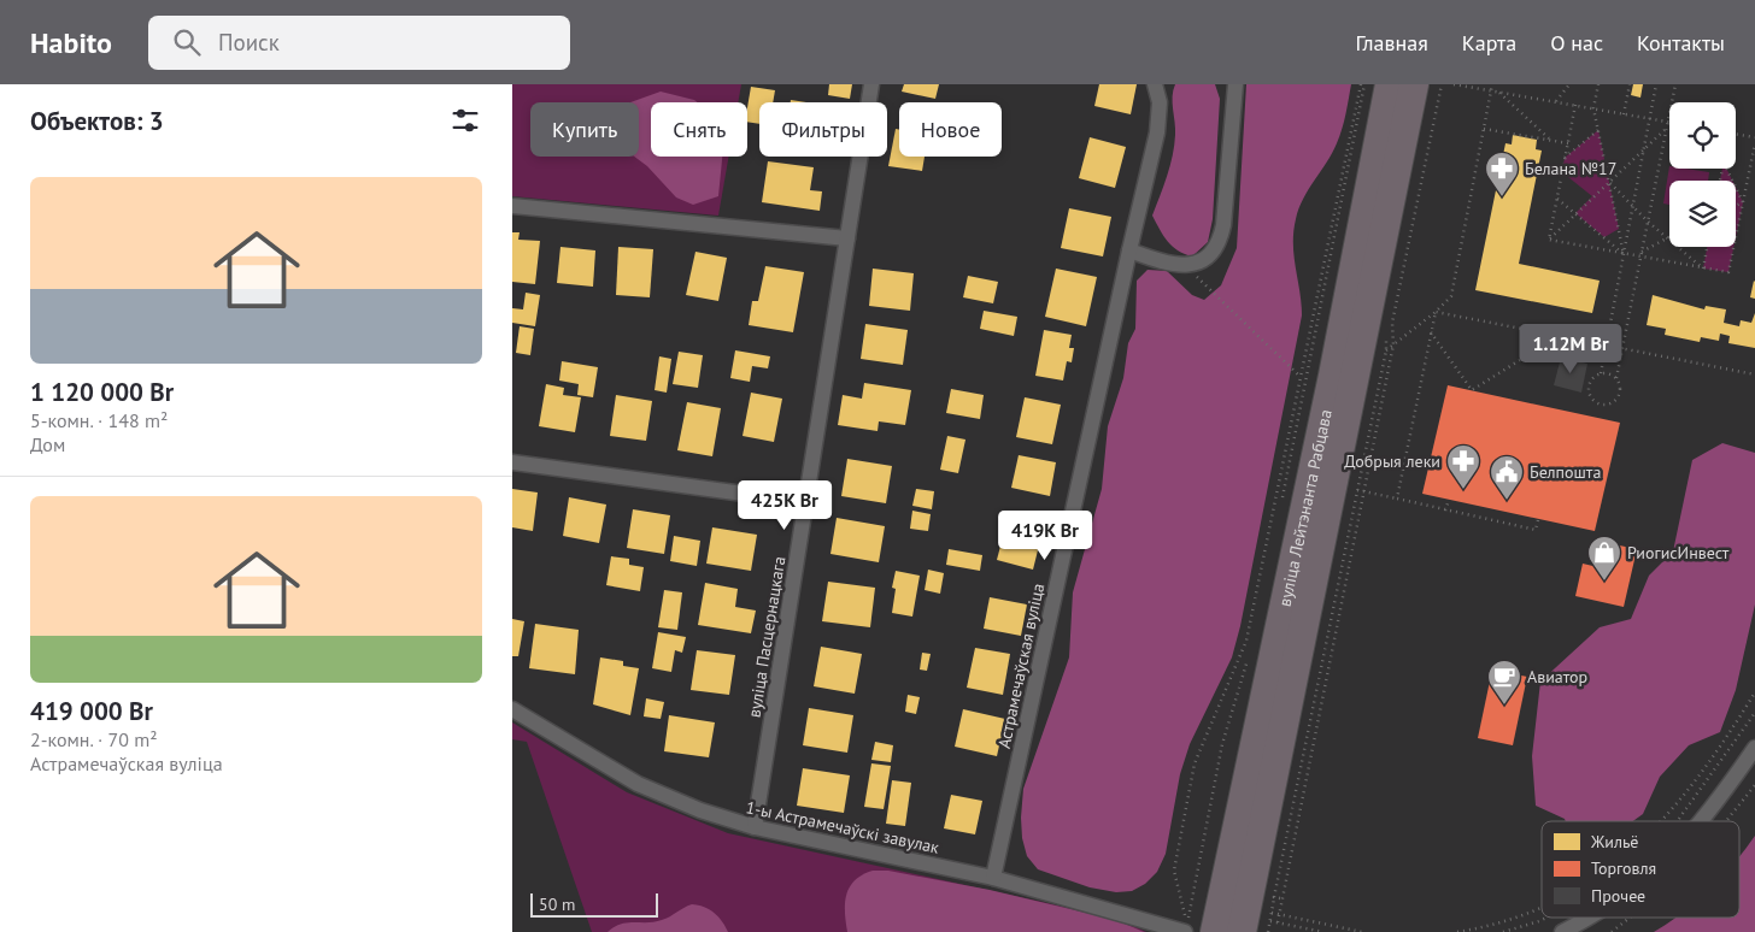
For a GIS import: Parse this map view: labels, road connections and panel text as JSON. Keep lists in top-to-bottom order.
{
  "streets": {
    "highway": ["вуліца Лейтэнанта Рабцава"],
    "street": ["вуліца Пасцернацкага", "Астрамечаўская вуліца", "1-ы Астрамечаўскі завулак"]
  },
  "crossings": [
    ["вуліца Пасцернацкага", "1-ы Астрамечаўскі завулак"],
    ["Астрамечаўская вуліца", "1-ы Астрамечаўскі завулак"]
  ],
  "places": {
    "pharmacy": ["Белана №17", "Добрыя леки"],
    "public building": ["Белпошта"],
    "shop": ["РиогисИнвест"],
    "cafe": ["Авиатор"]
  },
  "legend": ["Жильё", "Торговля", "Прочее"],
  "scale_bar": "50 m",
  "page": {
    "header": "Habito",
    "search": "Поиск",
    "nav": [
      "Главная",
      "Карта",
      "О нас",
      "Контакты"
    ],
    "heading": "Объектов: 3",
    "chip": [
      "Купить",
      "Снять",
      "Фильтры",
      "Новое"
    ],
    "list": [
      {
        "name": "1 120 000 Br",
        "note": "5-комн. · 148 m² · Дом"
      },
      {
        "name": "419 000 Br",
        "note": "2-комн. · 70 m² · Астрамечаўская вуліца"
      }
    ],
    "price": ["1.12M Br", "425K Br", "419K Br"],
    "scale": "50 m"
  }
}
